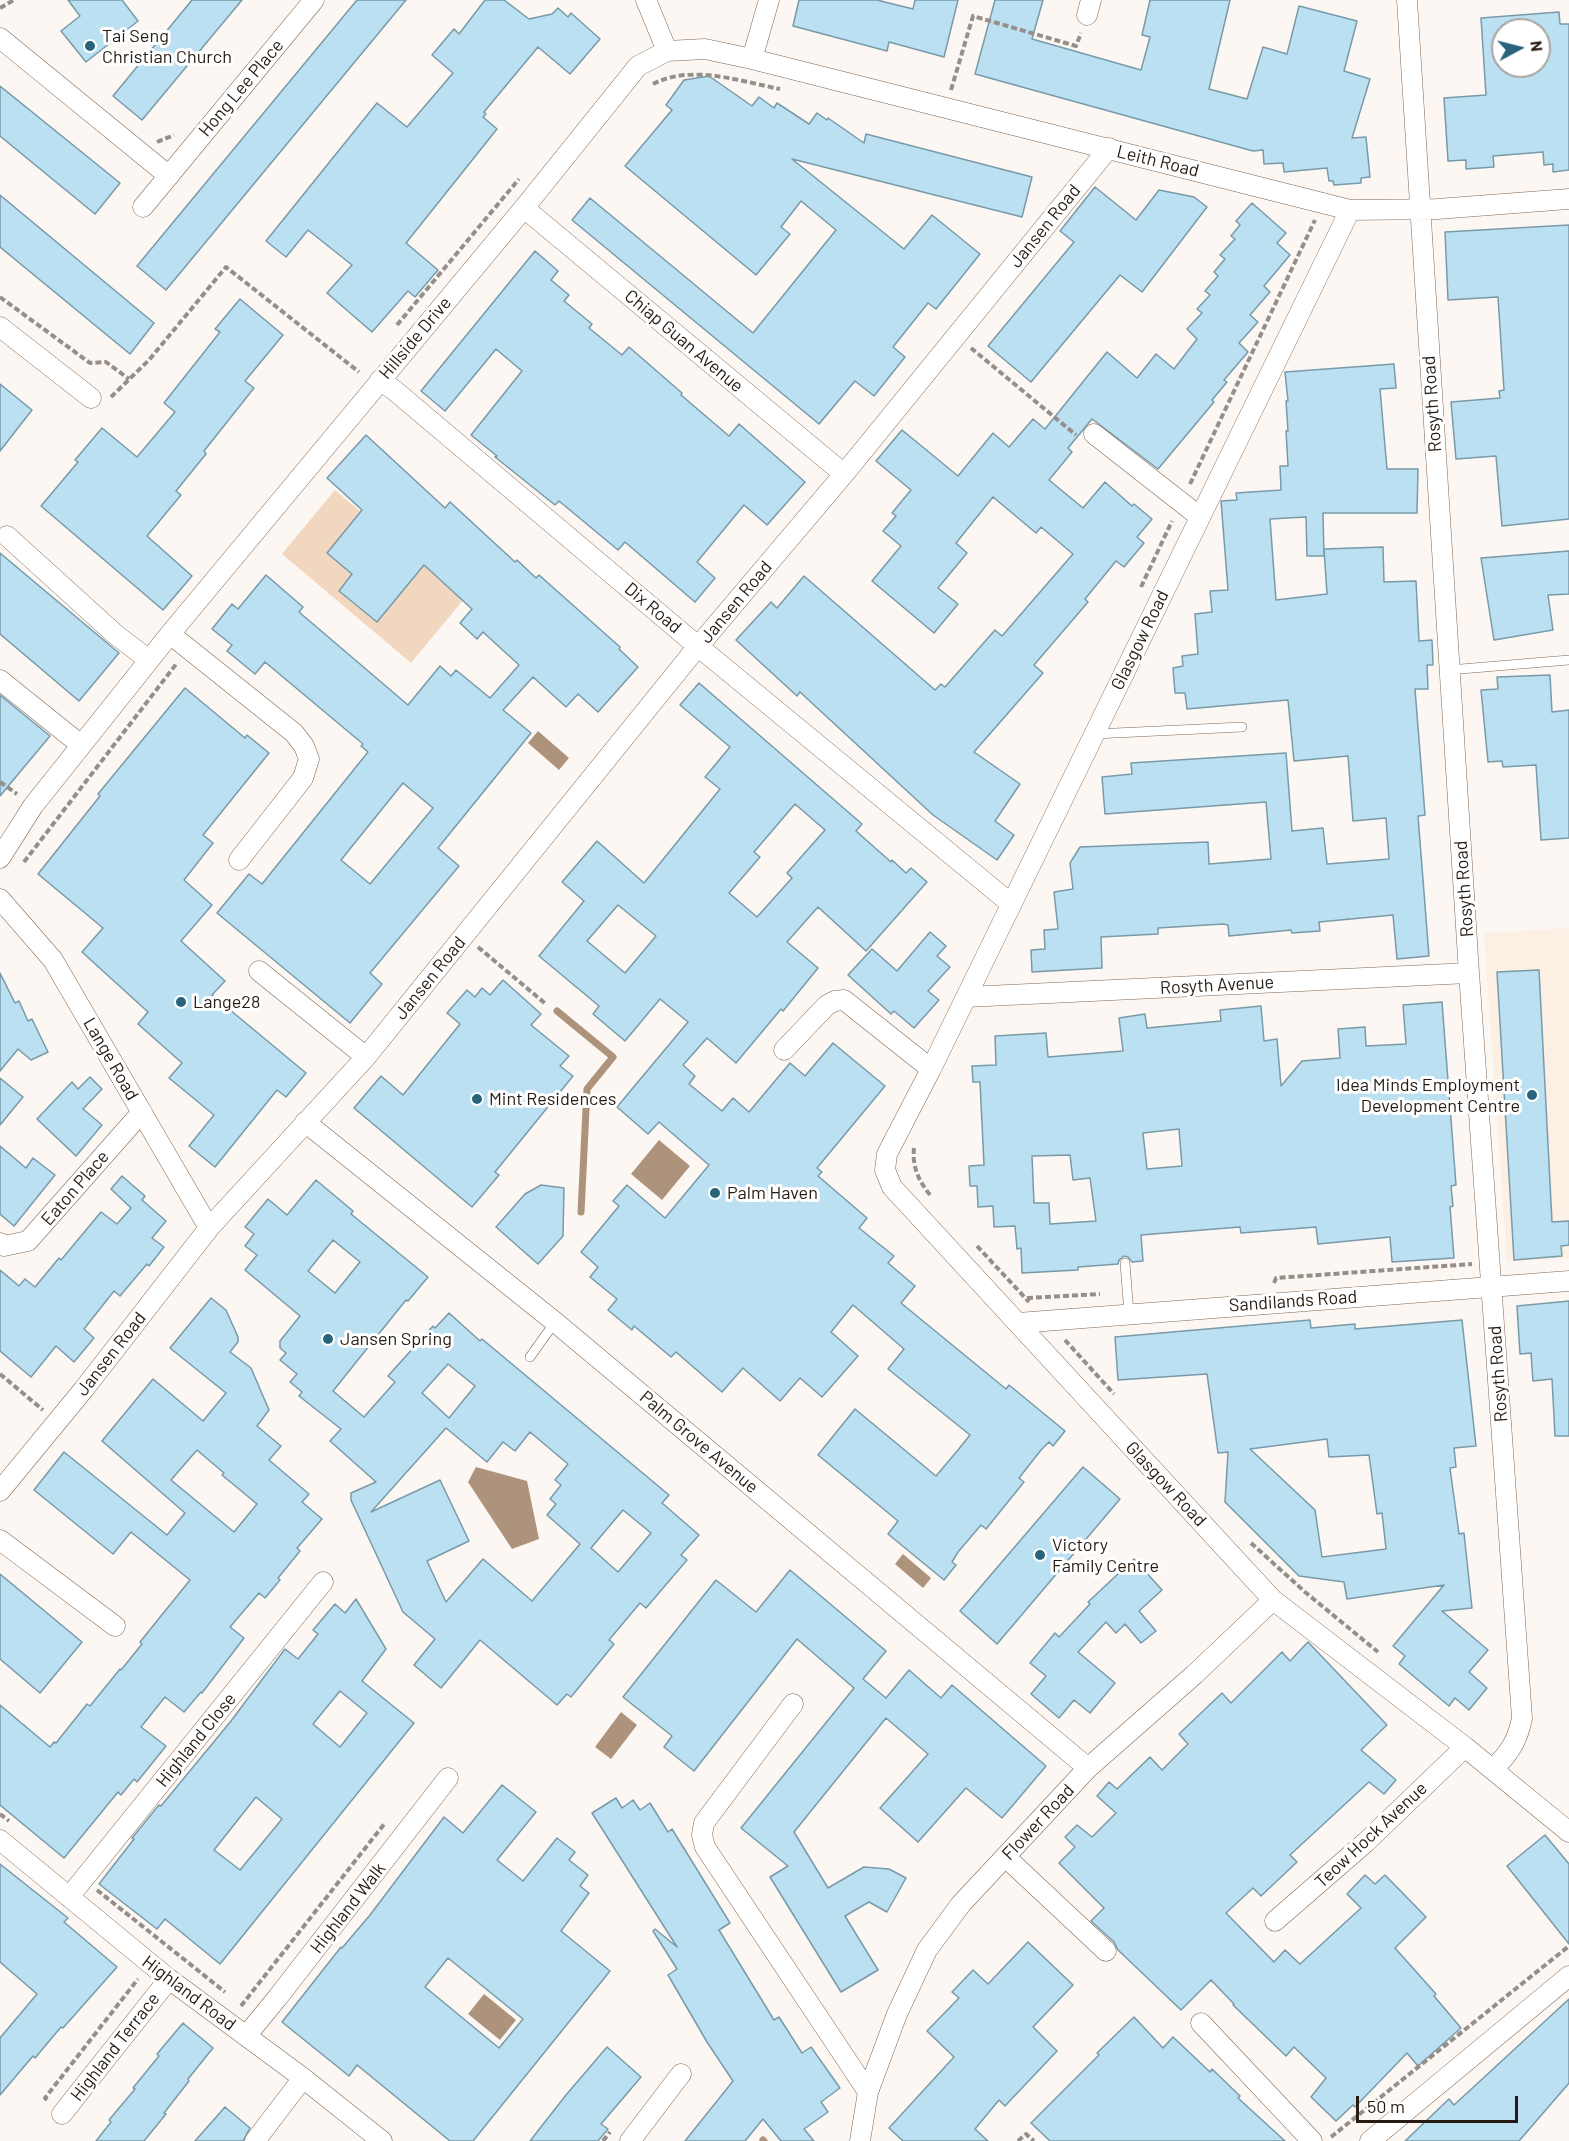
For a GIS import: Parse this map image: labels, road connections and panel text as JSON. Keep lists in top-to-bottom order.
{
  "streets": {
    "street": [
      "Hong Lee Place",
      "Leith Road",
      "Jansen Road",
      "Hillside Drive",
      "Chiap Guan Avenue",
      "Rosyth Road",
      "Dix Road",
      "Glasgow Road",
      "Rosyth Avenue",
      "Lange Road",
      "Eaton Place",
      "Sandilands Road",
      "Palm Grove Avenue",
      "Highland Close",
      "Flower Road",
      "Teow Hock Avenue",
      "Highland Walk",
      "Highland Road",
      "Highland Terrace"
    ]
  },
  "crossings": [
    ["Leith Road", "Jansen Road"],
    ["Leith Road", "Hillside Drive"],
    ["Leith Road", "Rosyth Road"],
    ["Leith Road", "Glasgow Road"],
    ["Jansen Road", "Chiap Guan Avenue"],
    ["Jansen Road", "Dix Road"],
    ["Jansen Road", "Lange Road"],
    ["Jansen Road", "Palm Grove Avenue"],
    ["Hillside Drive", "Chiap Guan Avenue"],
    ["Hillside Drive", "Dix Road"],
    ["Rosyth Road", "Glasgow Road"],
    ["Rosyth Road", "Rosyth Avenue"],
    ["Rosyth Road", "Sandilands Road"],
    ["Dix Road", "Glasgow Road"],
    ["Glasgow Road", "Rosyth Avenue"],
    ["Glasgow Road", "Sandilands Road"],
    ["Glasgow Road", "Flower Road"],
    ["Glasgow Road", "Teow Hock Avenue"],
    ["Lange Road", "Eaton Place"],
    ["Palm Grove Avenue", "Flower Road"],
    ["Highland Close", "Highland Road"],
    ["Highland Walk", "Highland Road"],
    ["Highland Road", "Highland Terrace"]
  ],
  "places": [
    "Tai Seng Christian Church",
    "Lange28",
    "Idea Minds Employment Development Centre",
    "Mint Residences",
    "Palm Haven",
    "Jansen Spring",
    "Victory Family Centre"
  ],
  "scale_bar": "50 m",
  "north": "right"
}
